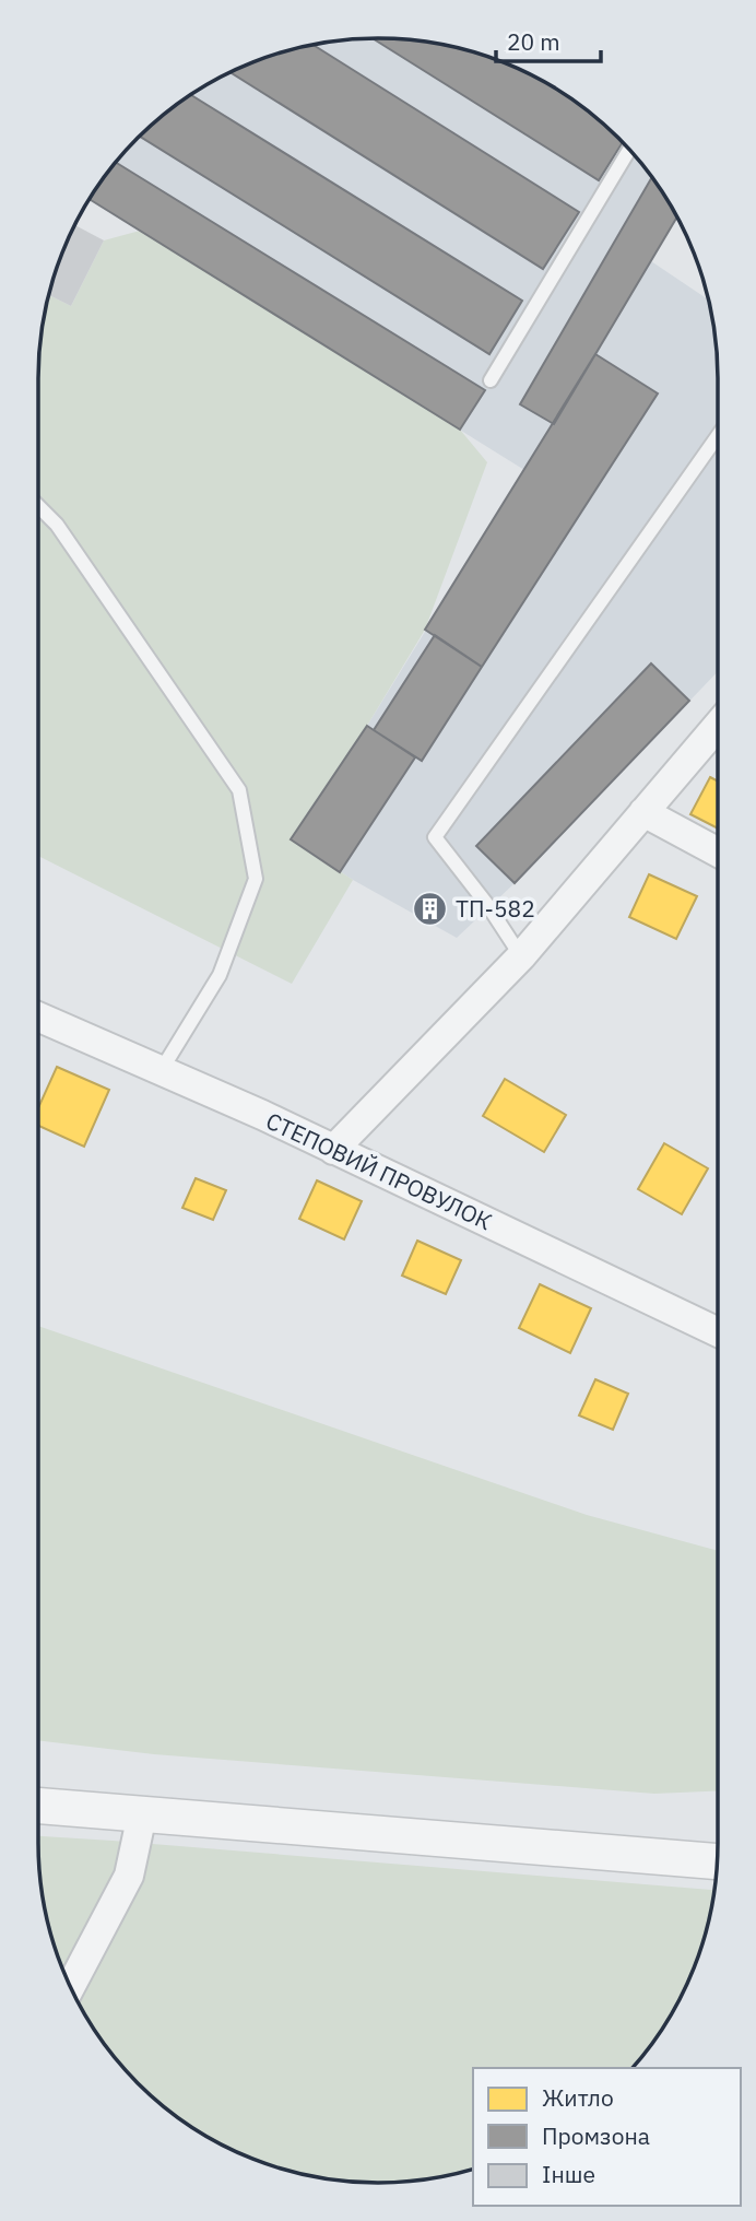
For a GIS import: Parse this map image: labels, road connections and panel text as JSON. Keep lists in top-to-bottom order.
{
  "streets": {
    "street": ["СТЕПОВИЙ ПРОВУЛОК"]
  },
  "places": {
    "building": ["ТП-582"]
  },
  "legend": ["Житло", "Промзона", "Інше"],
  "scale_bar": "20 m"
}
